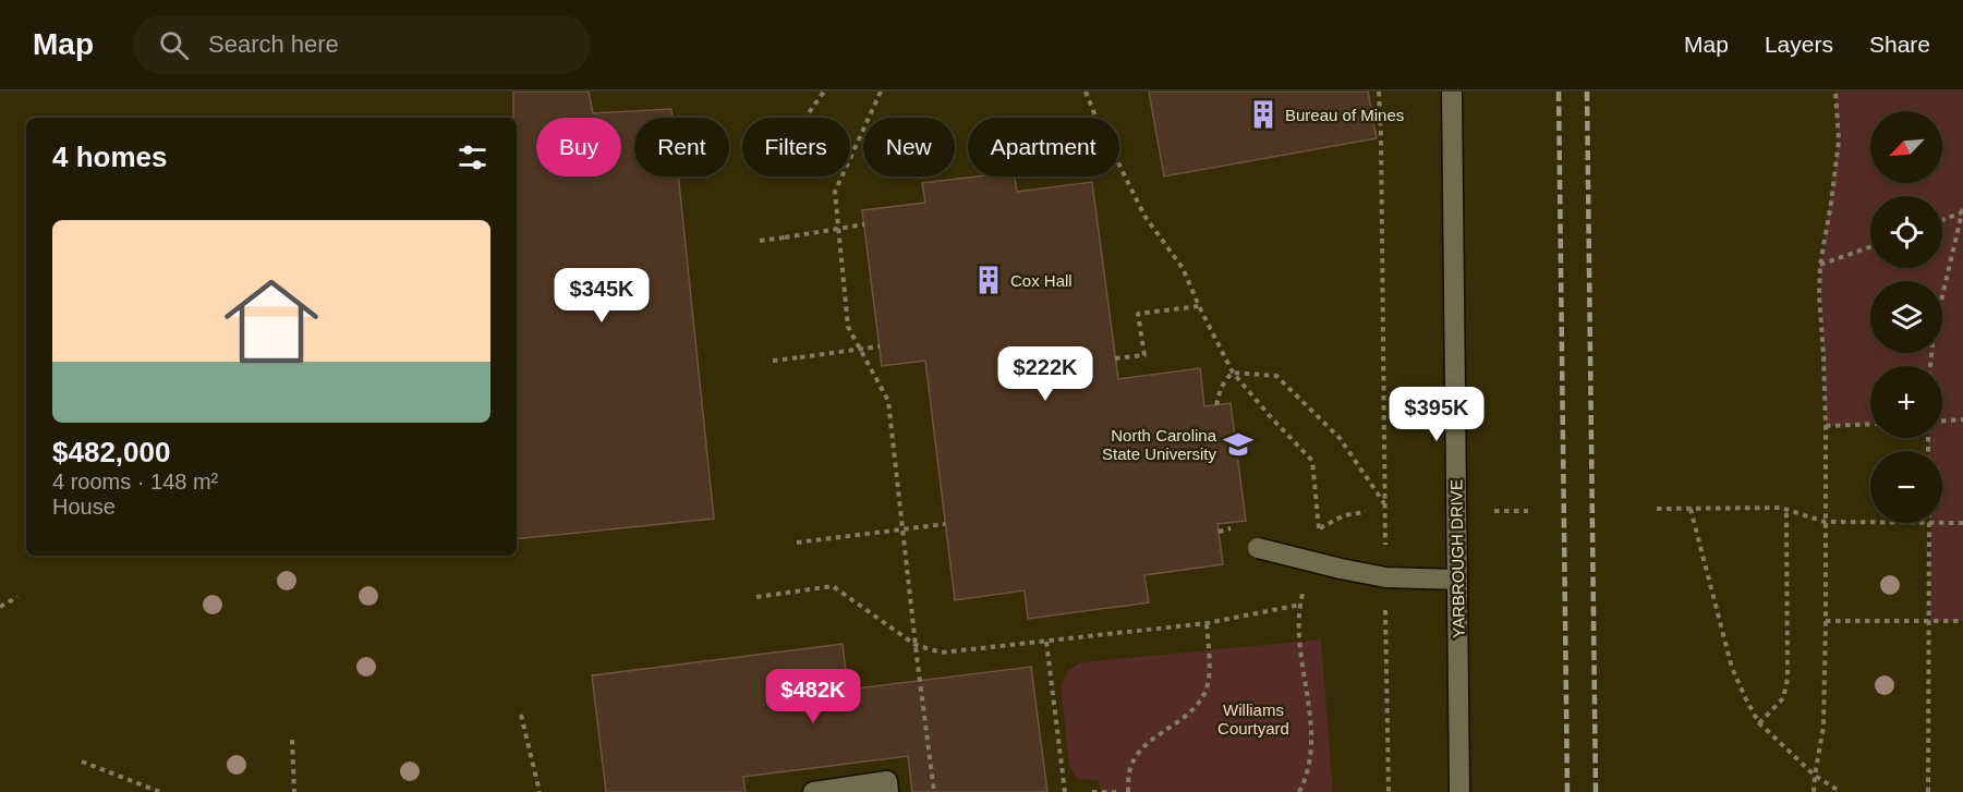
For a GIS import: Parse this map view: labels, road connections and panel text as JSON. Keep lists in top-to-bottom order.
{
  "streets": {
    "street": ["YARBROUGH DRIVE"]
  },
  "parks": ["Williams Courtyard"],
  "places": {
    "building": ["Bureau of Mines", "Cox Hall"],
    "school or university": ["North Carolina State University"]
  },
  "north": "bottom left",
  "page": {
    "header": "Map",
    "search": "Search here",
    "nav": ["Map", "Layers", "Share"],
    "map_buttons": ["+", "−"],
    "chip": [
      "Buy",
      "Rent",
      "Filters",
      "New",
      "Apartment"
    ],
    "heading": "4 homes",
    "list": [
      {
        "name": "$482,000",
        "note": "4 rooms · 148 m² · House"
      }
    ],
    "price": [
      "$345K",
      "$222K",
      "$395K",
      "$482K"
    ]
  }
}
